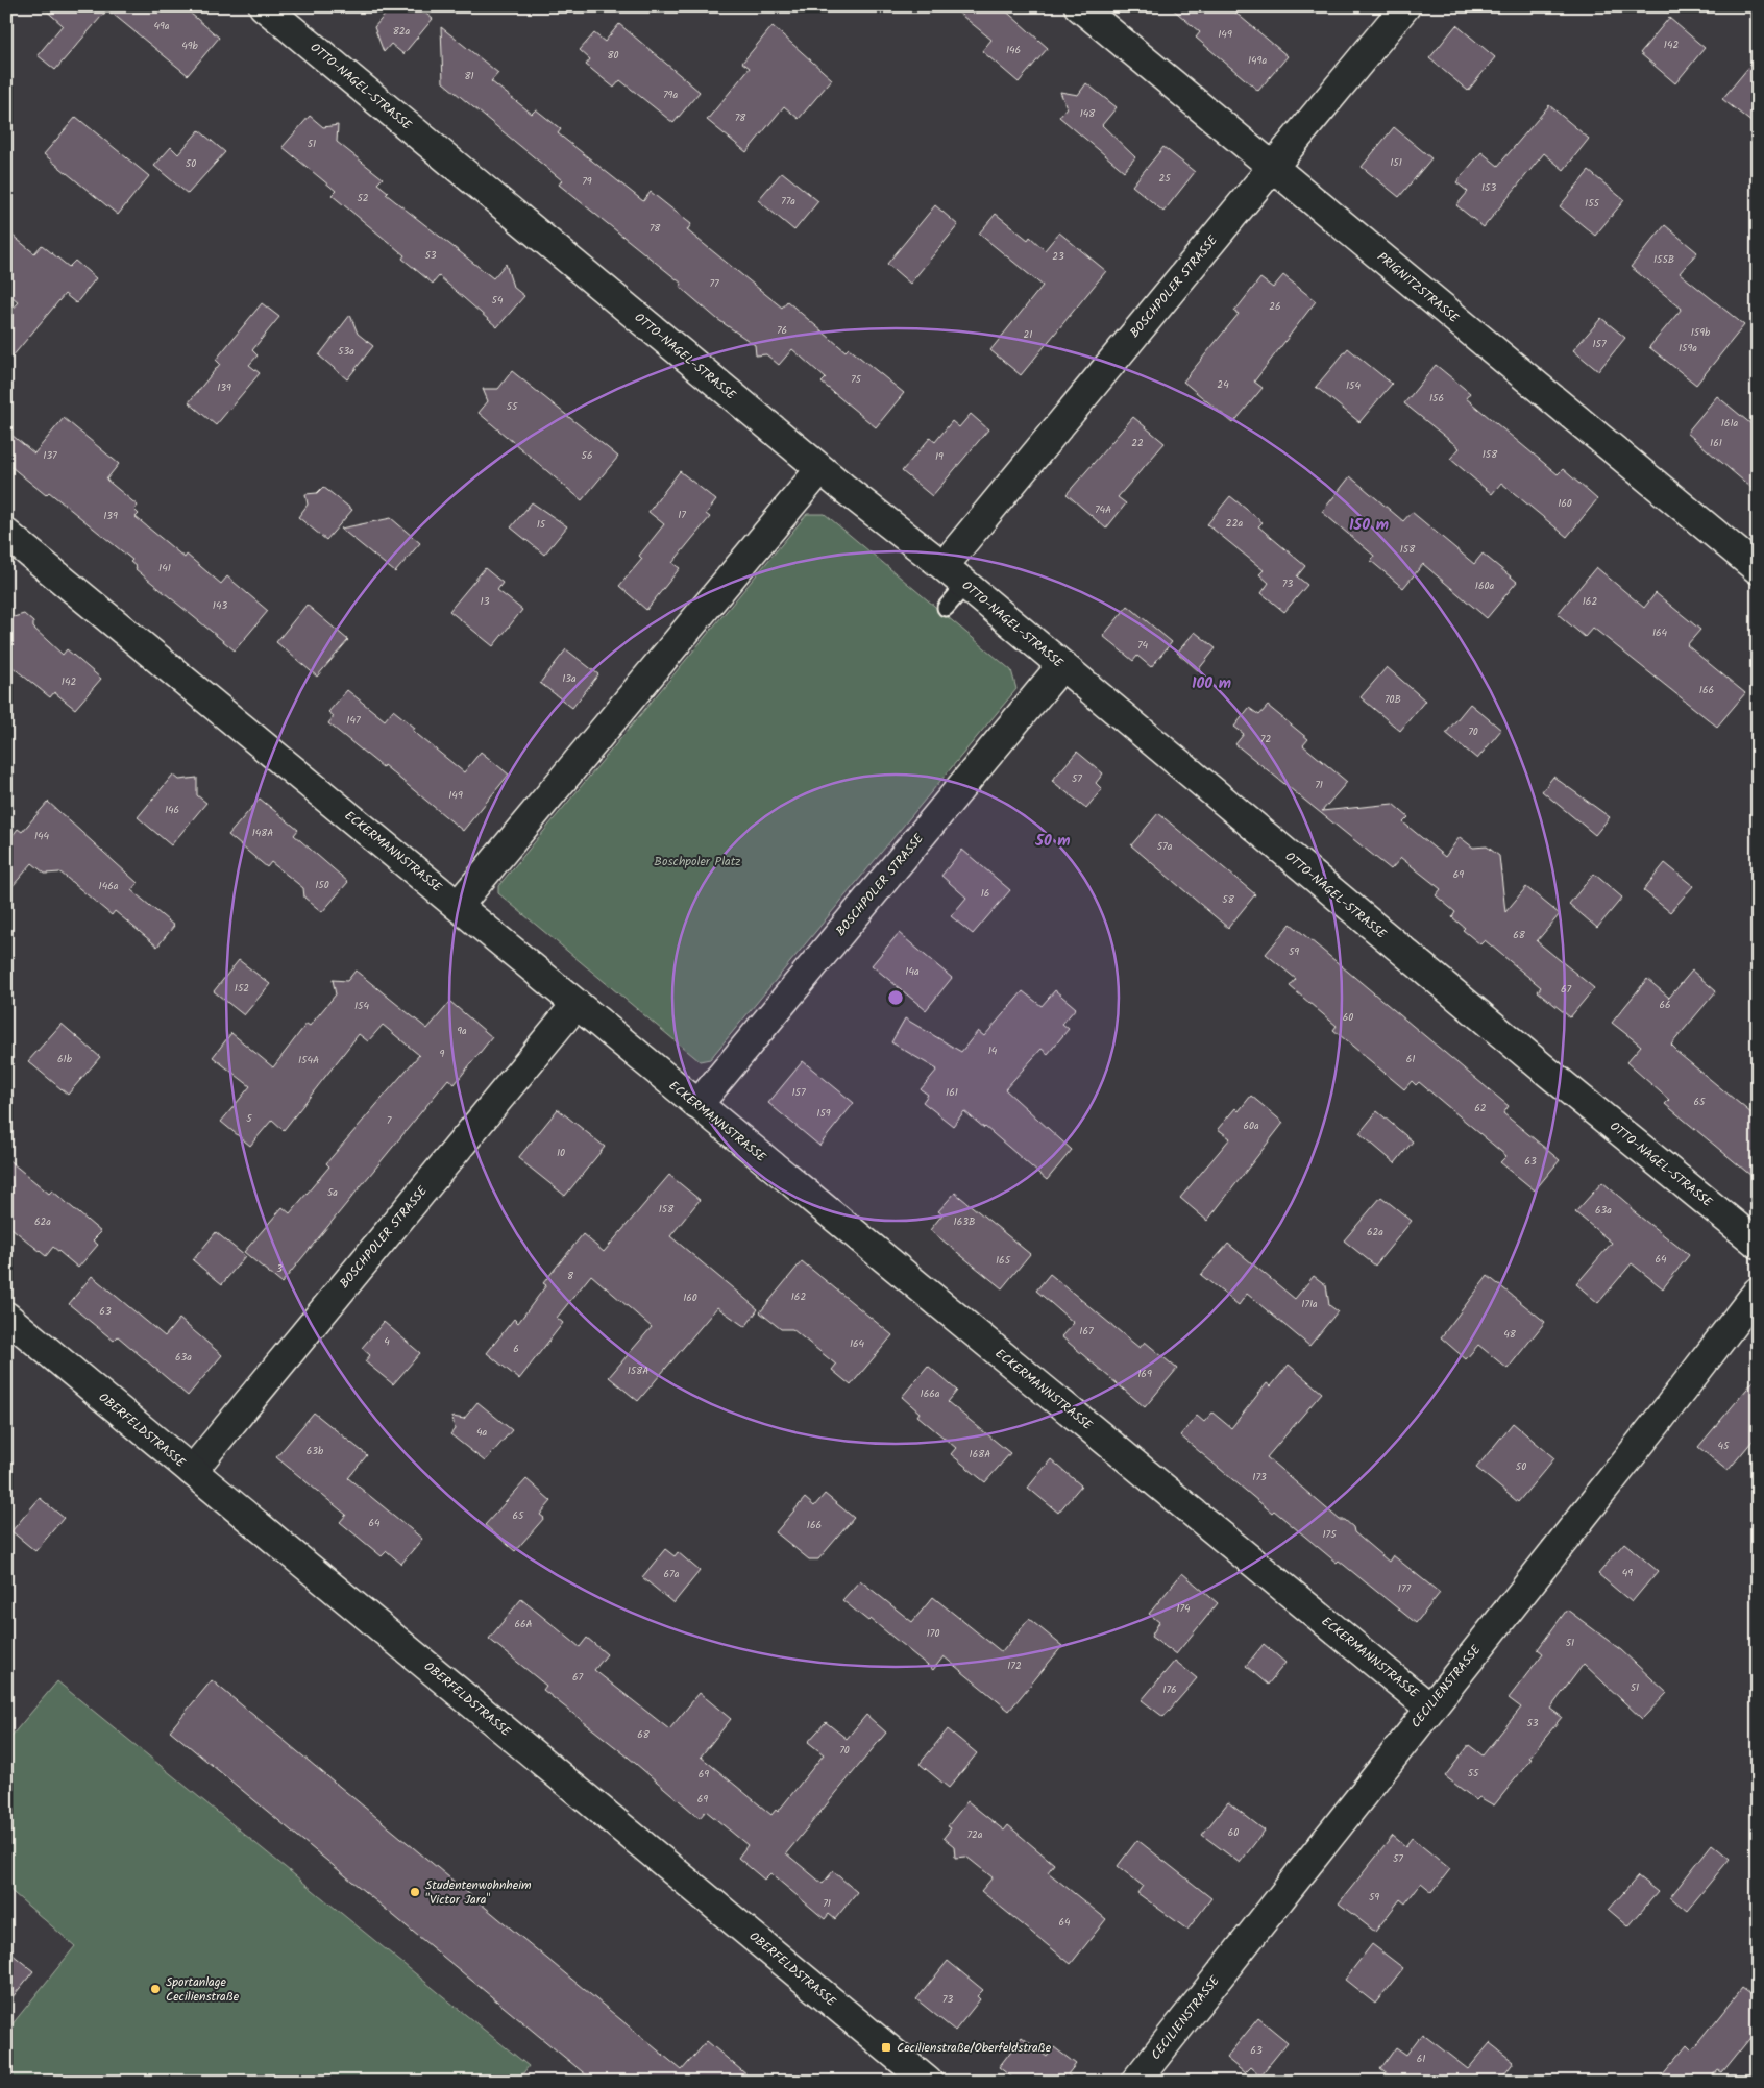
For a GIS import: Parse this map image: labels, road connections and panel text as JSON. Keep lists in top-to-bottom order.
{
  "streets": {
    "street": [
      "OTTO-NAGEL-STRASSE",
      "BOSCHPOLER STRASSE",
      "PRIGNITZSTRASSE",
      "ECKERMANNSTRASSE",
      "OBERFELDSTRASSE",
      "CECILIENSTRASSE"
    ]
  },
  "crossings": [
    ["OTTO-NAGEL-STRASSE", "BOSCHPOLER STRASSE"],
    ["BOSCHPOLER STRASSE", "PRIGNITZSTRASSE"],
    ["BOSCHPOLER STRASSE", "ECKERMANNSTRASSE"],
    ["BOSCHPOLER STRASSE", "OBERFELDSTRASSE"],
    ["ECKERMANNSTRASSE", "CECILIENSTRASSE"]
  ],
  "parks": ["Boschpoler Platz"],
  "places": {
    "other": ["Studentenwohnheim \"Victor Jara\"", "Sportanlage Cecilienstraße"],
    "transit": ["Cecilienstraße/Oberfeldstraße"]
  },
  "house_numbers": [
    "49a",
    "82a",
    "149",
    "142",
    "49b",
    "146",
    "80",
    "149a",
    "81",
    "79a",
    "148",
    "78",
    "51",
    "151",
    "50",
    "25",
    "79",
    "153",
    "52",
    "77a",
    "155",
    "78",
    "53",
    "23",
    "155B",
    "77",
    "54",
    "26",
    "76",
    "159b",
    "21",
    "157",
    "159a",
    "53a",
    "75",
    "24",
    "154",
    "139",
    "156",
    "55",
    "161a",
    "22",
    "161",
    "158",
    "137",
    "56",
    "19",
    "160",
    "74A",
    "17",
    "139",
    "22a",
    "15",
    "158",
    "141",
    "73",
    "160a",
    "13",
    "162",
    "143",
    "164",
    "74",
    "13a",
    "142",
    "166",
    "70B",
    "147",
    "70",
    "72",
    "57",
    "71",
    "149",
    "146",
    "148A",
    "144",
    "57a",
    "69",
    "150",
    "146a",
    "16",
    "58",
    "68",
    "59",
    "14a",
    "152",
    "67",
    "66",
    "154",
    "60",
    "9a",
    "14",
    "9",
    "61b",
    "61",
    "154A",
    "157",
    "161",
    "65",
    "62",
    "159",
    "5",
    "7",
    "60a",
    "10",
    "63",
    "5a",
    "158",
    "63a",
    "62a",
    "163B",
    "62a",
    "64",
    "165",
    "3",
    "8",
    "162",
    "160",
    "171a",
    "63",
    "167",
    "48",
    "4",
    "164",
    "6",
    "63a",
    "158A",
    "169",
    "166a",
    "4a",
    "45",
    "63b",
    "168A",
    "50",
    "173",
    "65",
    "64",
    "166",
    "175",
    "49",
    "67a",
    "177",
    "174",
    "66A",
    "170",
    "51",
    "172",
    "67",
    "51",
    "176",
    "53",
    "68",
    "70",
    "55",
    "69",
    "69",
    "60",
    "72a",
    "57",
    "59",
    "71",
    "64",
    "73",
    "63",
    "61"
  ],
  "rings": ["150 m", "100 m", "50 m"]
}
